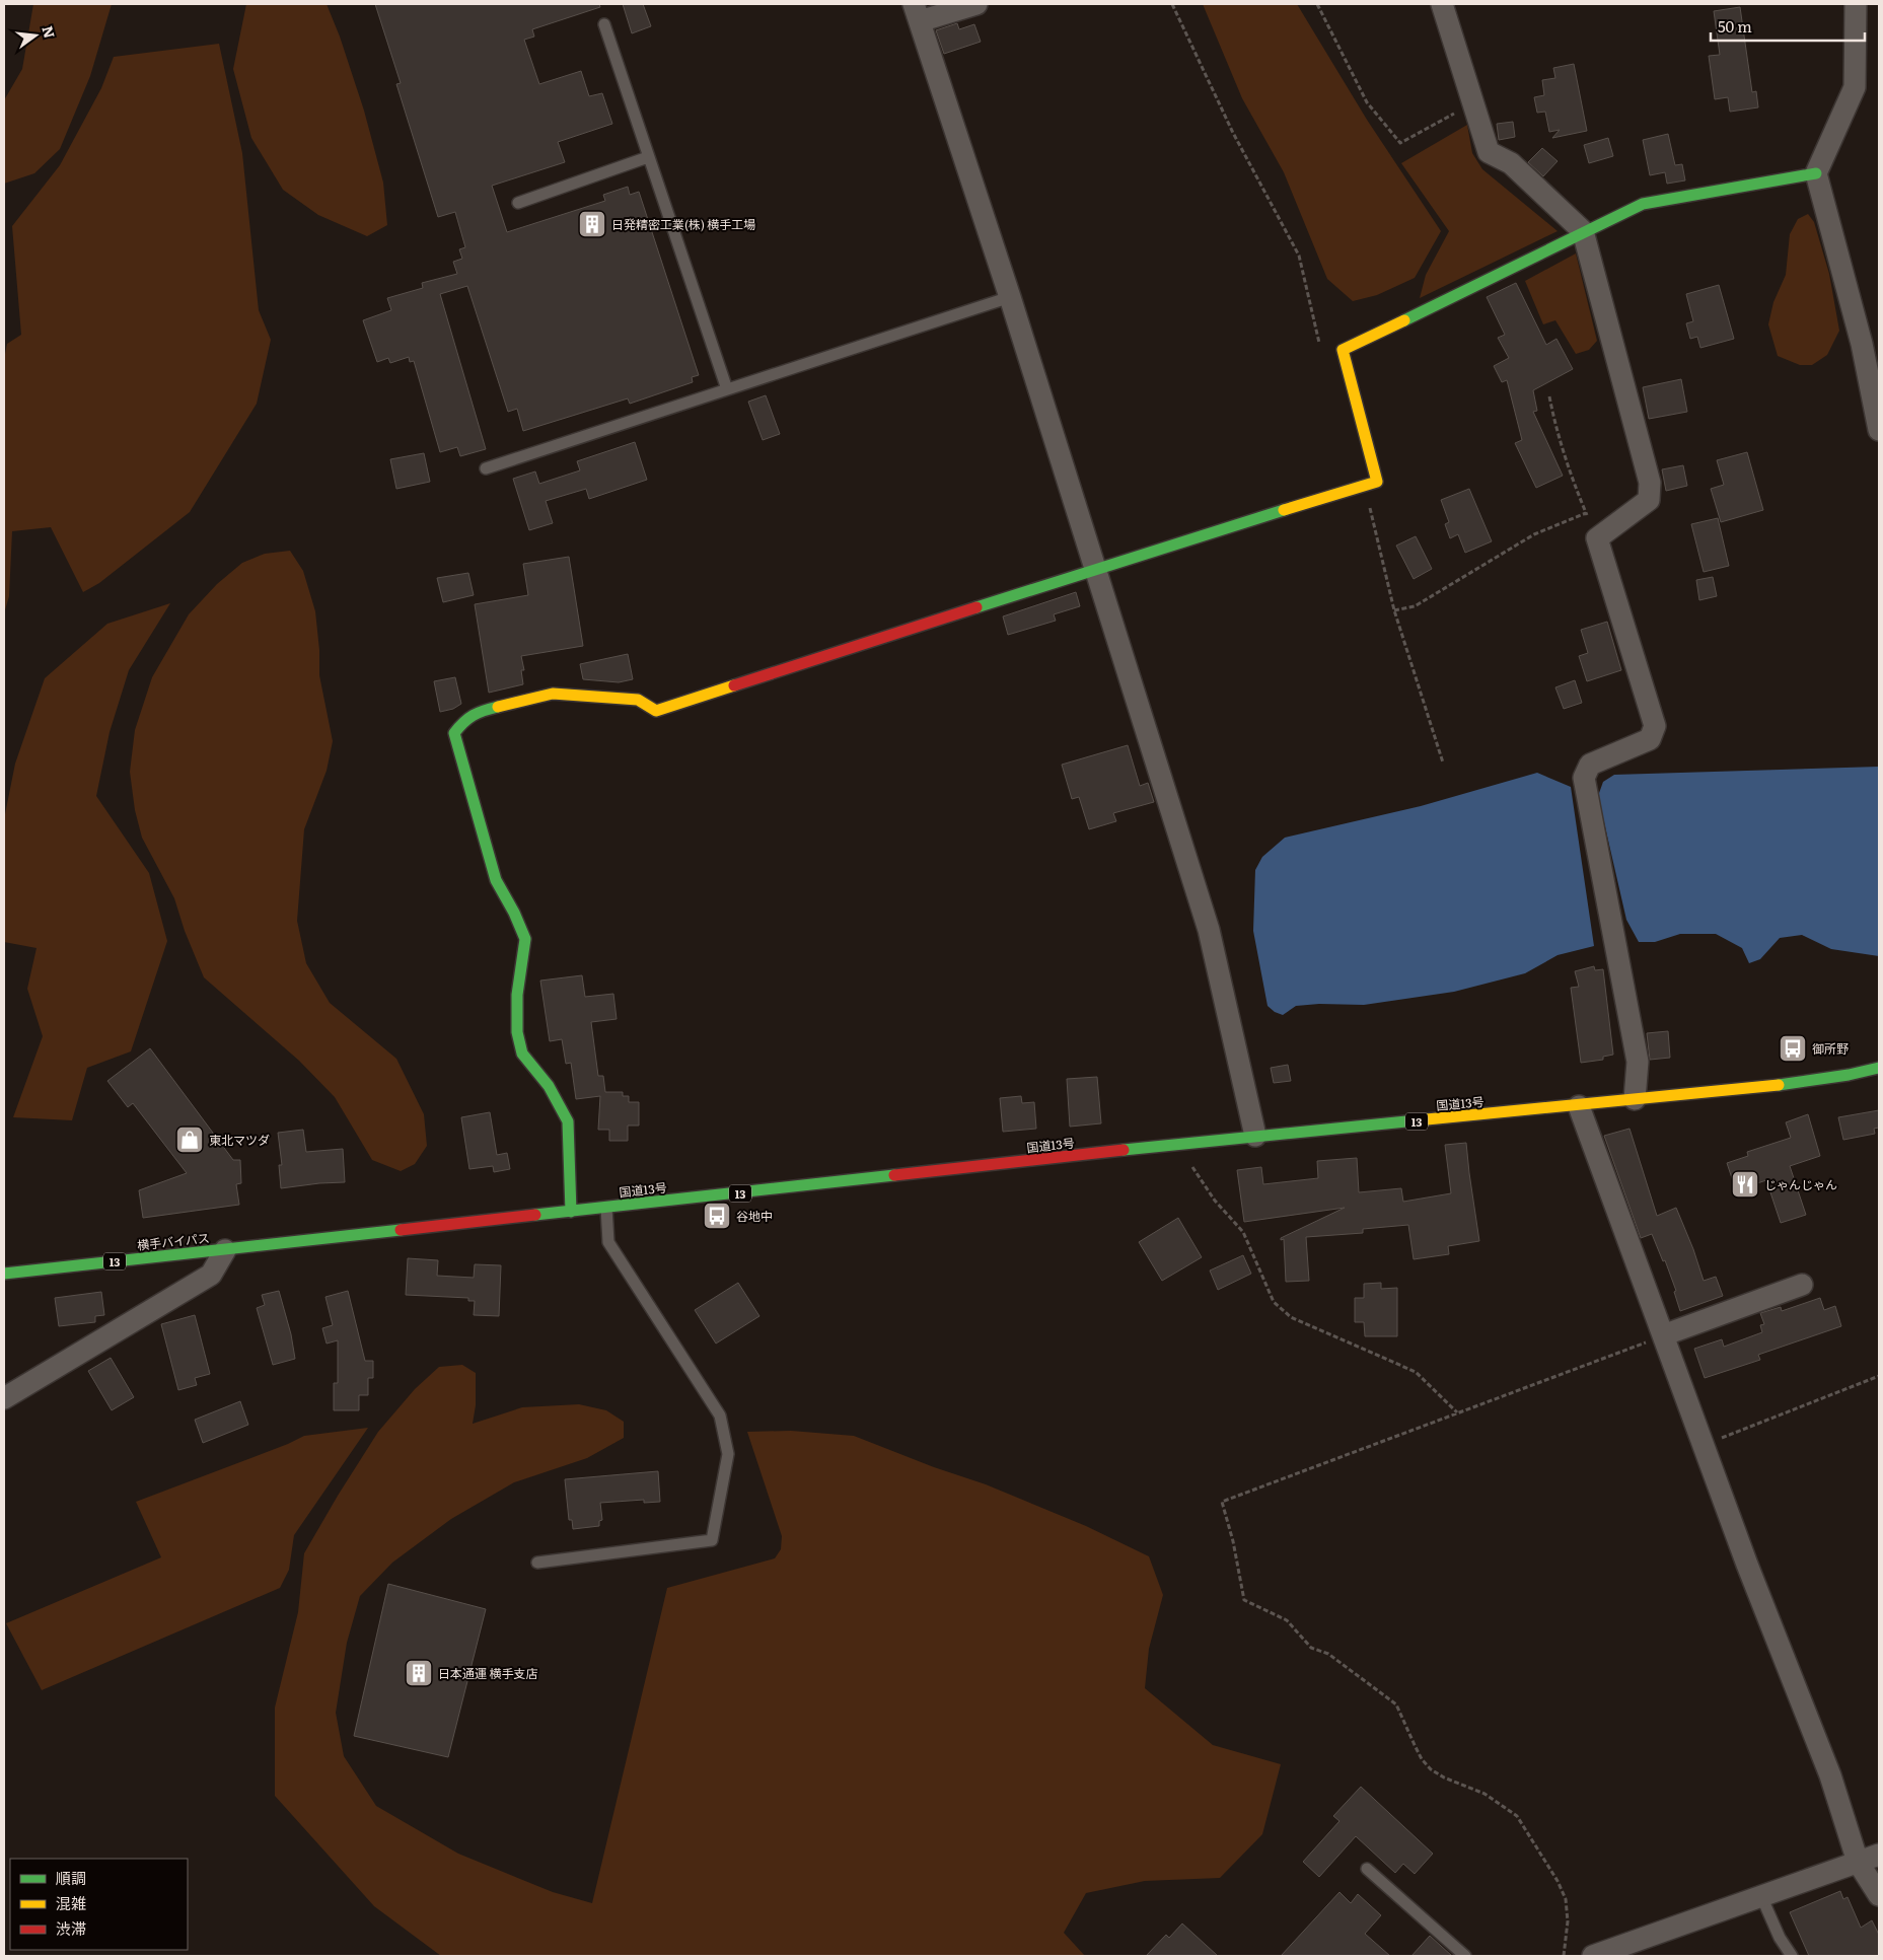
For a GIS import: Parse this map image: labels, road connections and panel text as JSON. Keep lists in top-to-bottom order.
{
  "streets": {
    "main road": ["国道13号", "13", "横手バイパス"]
  },
  "crossings": [
    ["国道13号", "横手バイパス"]
  ],
  "places": {
    "building": ["日発精密工業(株) 横手工場", "日本通運 横手支店"],
    "bus stop": ["御所野", "谷地中"],
    "shop": ["東北マツダ"],
    "restaurant": ["じゃんじゃん"]
  },
  "legend": ["順調", "混雑", "渋滞"],
  "scale_bar": "50 m",
  "north": "right"
}
